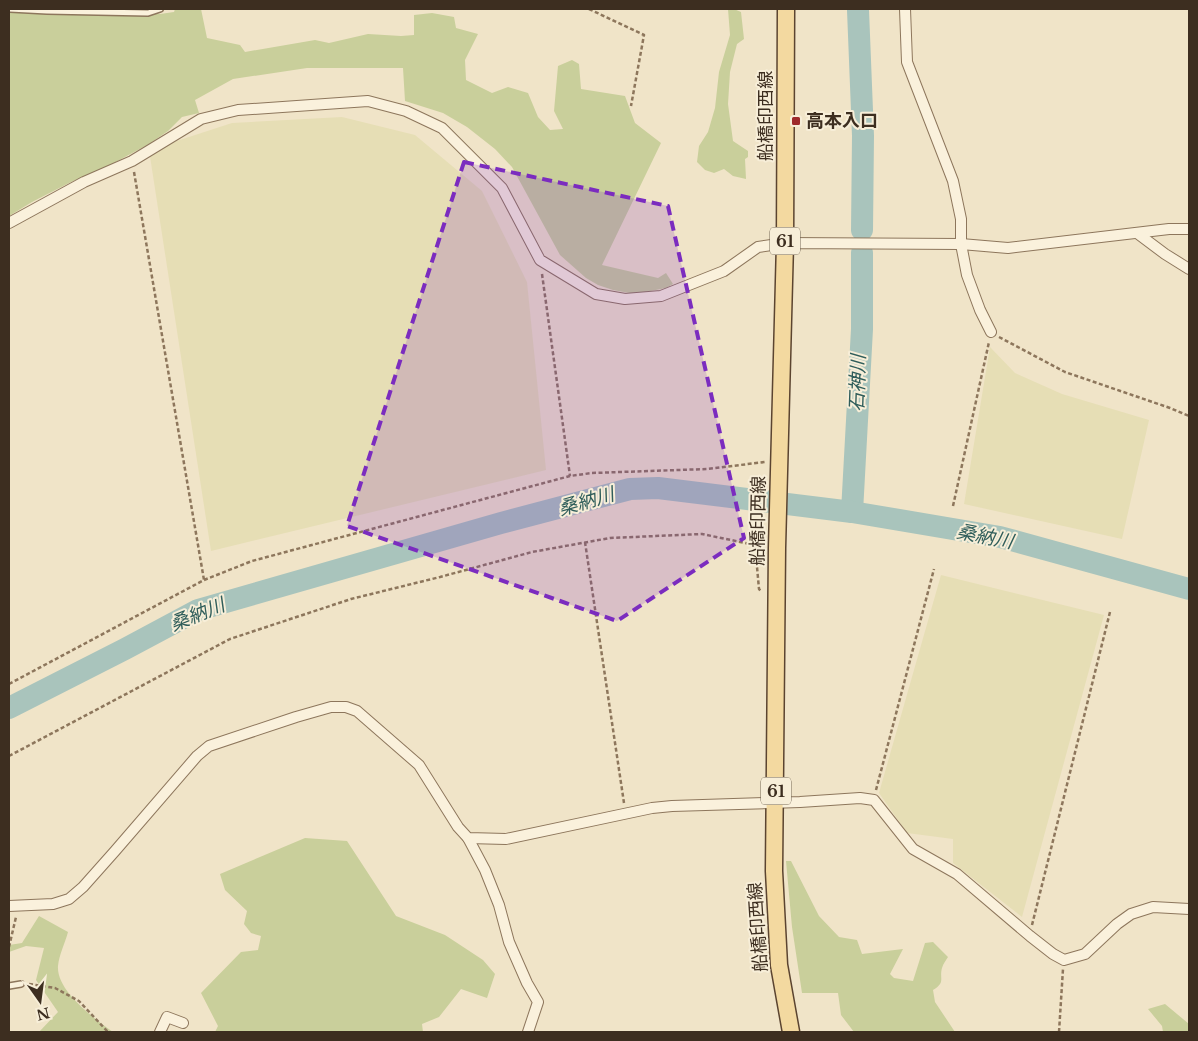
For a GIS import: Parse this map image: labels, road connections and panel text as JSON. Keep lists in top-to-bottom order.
{
  "streets": {
    "main road": ["船橋印西線", "61"]
  },
  "water": ["石神川", "桑納川"],
  "places": {
    "transit": ["高本入口"]
  },
  "north": "bottom"
}
